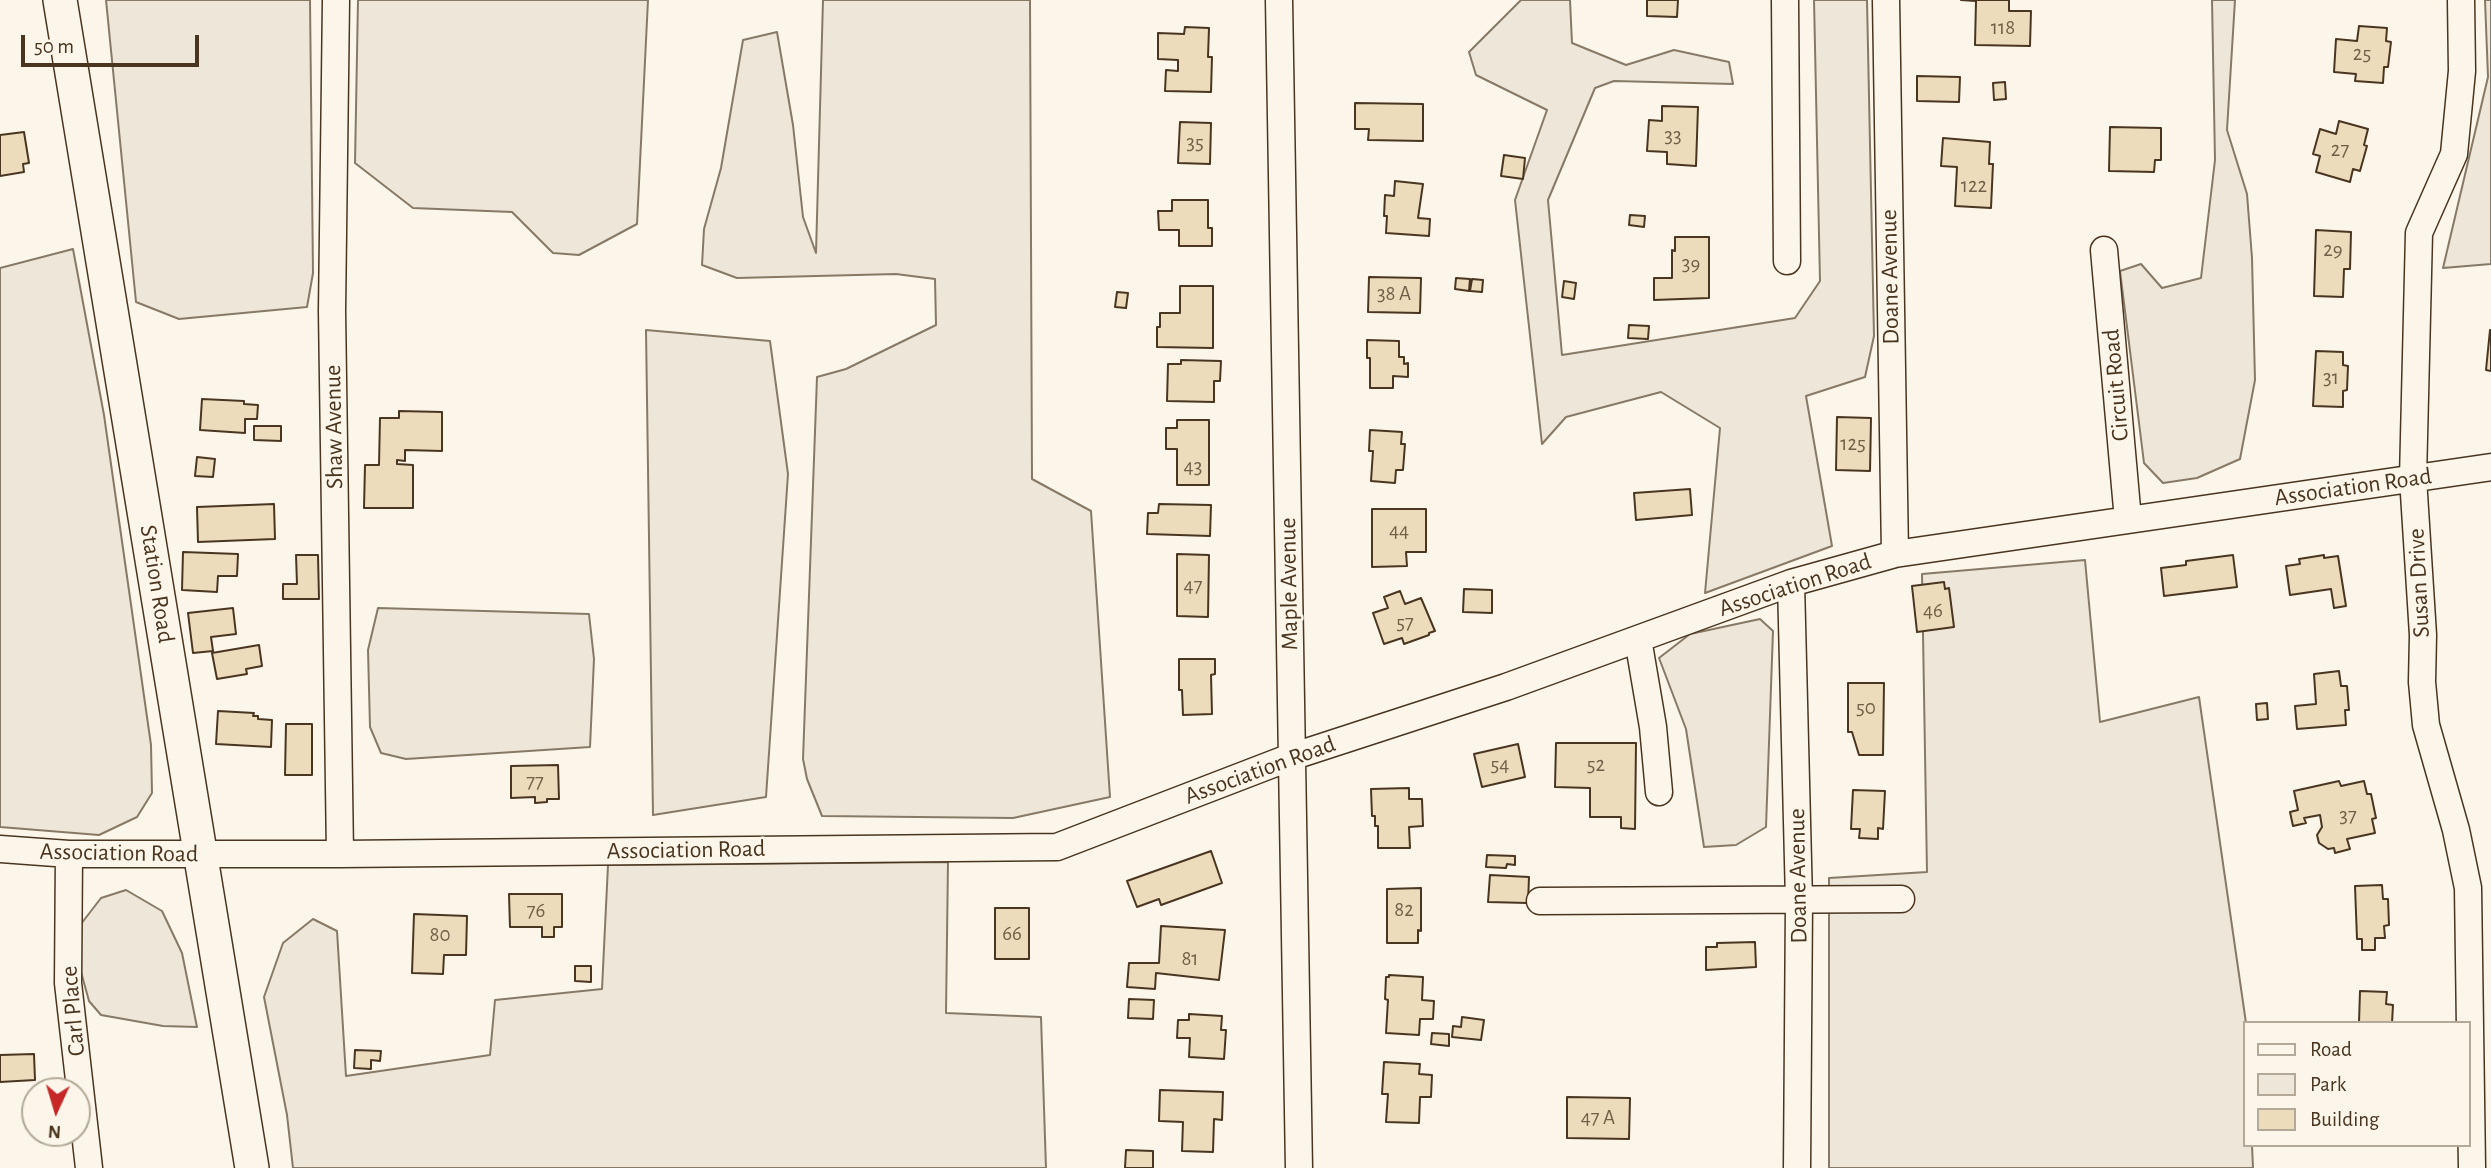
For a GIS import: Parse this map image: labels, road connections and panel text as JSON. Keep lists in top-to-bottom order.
{
  "streets": {
    "main road": ["Station Road"],
    "street": [
      "Doane Avenue",
      "Circuit Road",
      "Shaw Avenue",
      "Association Road",
      "Susan Drive",
      "Maple Avenue",
      "Carl Place"
    ]
  },
  "crossings": [
    ["Doane Avenue", "Association Road"],
    ["Circuit Road", "Association Road"],
    ["Shaw Avenue", "Association Road"],
    ["Association Road", "Susan Drive"],
    ["Association Road", "Station Road"],
    ["Association Road", "Maple Avenue"],
    ["Association Road", "Carl Place"]
  ],
  "house_numbers": [
    "118",
    "25",
    "33",
    "35",
    "27",
    "122",
    "29",
    "39",
    "38 A",
    "31",
    "125",
    "43",
    "44",
    "47",
    "46",
    "57",
    "50",
    "54",
    "52",
    "77",
    "37",
    "82",
    "76",
    "66",
    "80",
    "81",
    "47 A"
  ],
  "legend": ["Road", "Park", "Building"],
  "scale_bar": "50 m",
  "north": "bottom"
}
